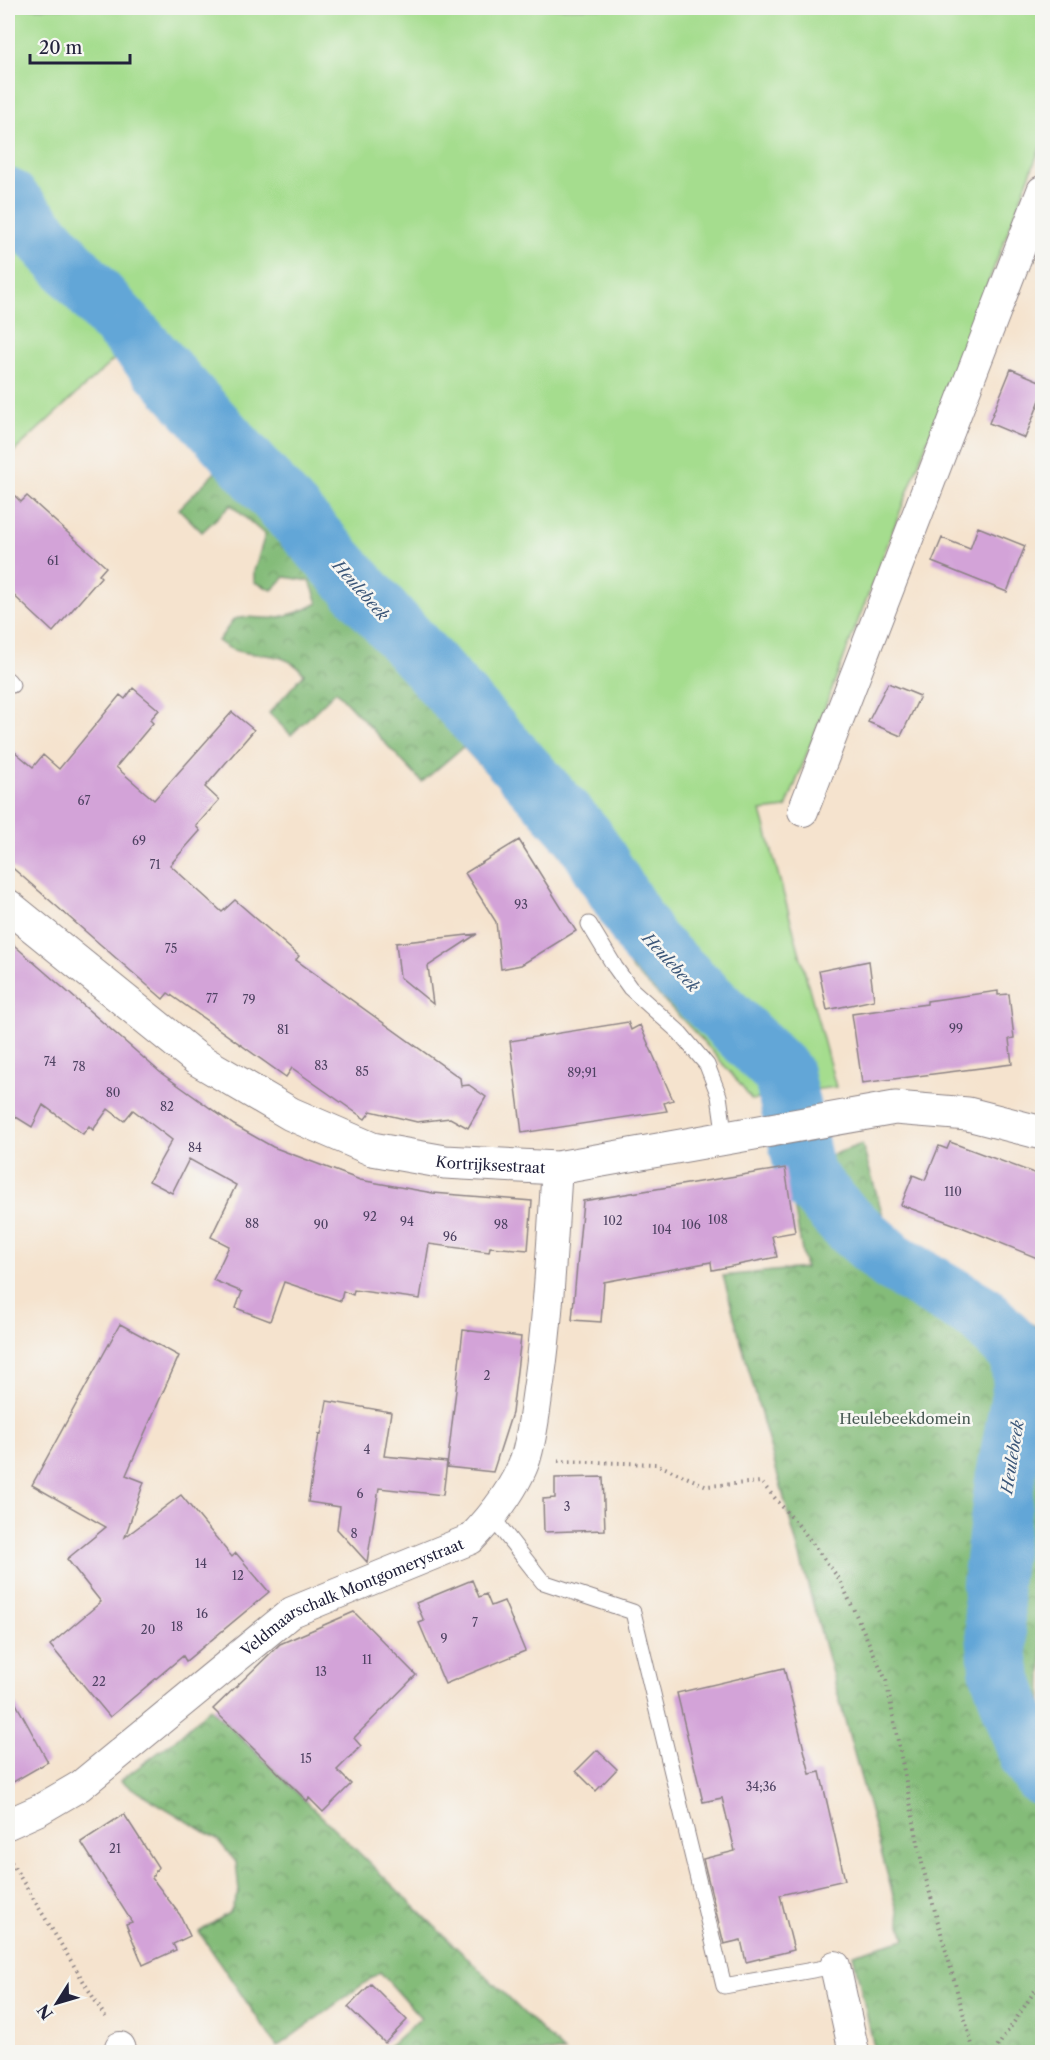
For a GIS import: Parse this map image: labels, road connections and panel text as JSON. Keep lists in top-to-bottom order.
{
  "streets": {
    "street": ["Kortrijksestraat", "Veldmaarschalk Montgomerystraat"]
  },
  "crossings": [
    ["Kortrijksestraat", "Veldmaarschalk Montgomerystraat"]
  ],
  "water": ["Heulebeek"],
  "parks": ["Heulebeekdomein"],
  "house_numbers": [
    "61",
    "67",
    "69",
    "71",
    "93",
    "75",
    "77",
    "79",
    "99",
    "81",
    "74",
    "83",
    "78",
    "85",
    "89;91",
    "80",
    "82",
    "84",
    "110",
    "92",
    "108",
    "102",
    "94",
    "88",
    "90",
    "98",
    "106",
    "104",
    "96",
    "2",
    "4",
    "6",
    "3",
    "8",
    "14",
    "12",
    "16",
    "7",
    "18",
    "20",
    "9",
    "11",
    "13",
    "22",
    "15",
    "34;36",
    "21"
  ],
  "scale_bar": "20 m",
  "north": "bottom left"
}
